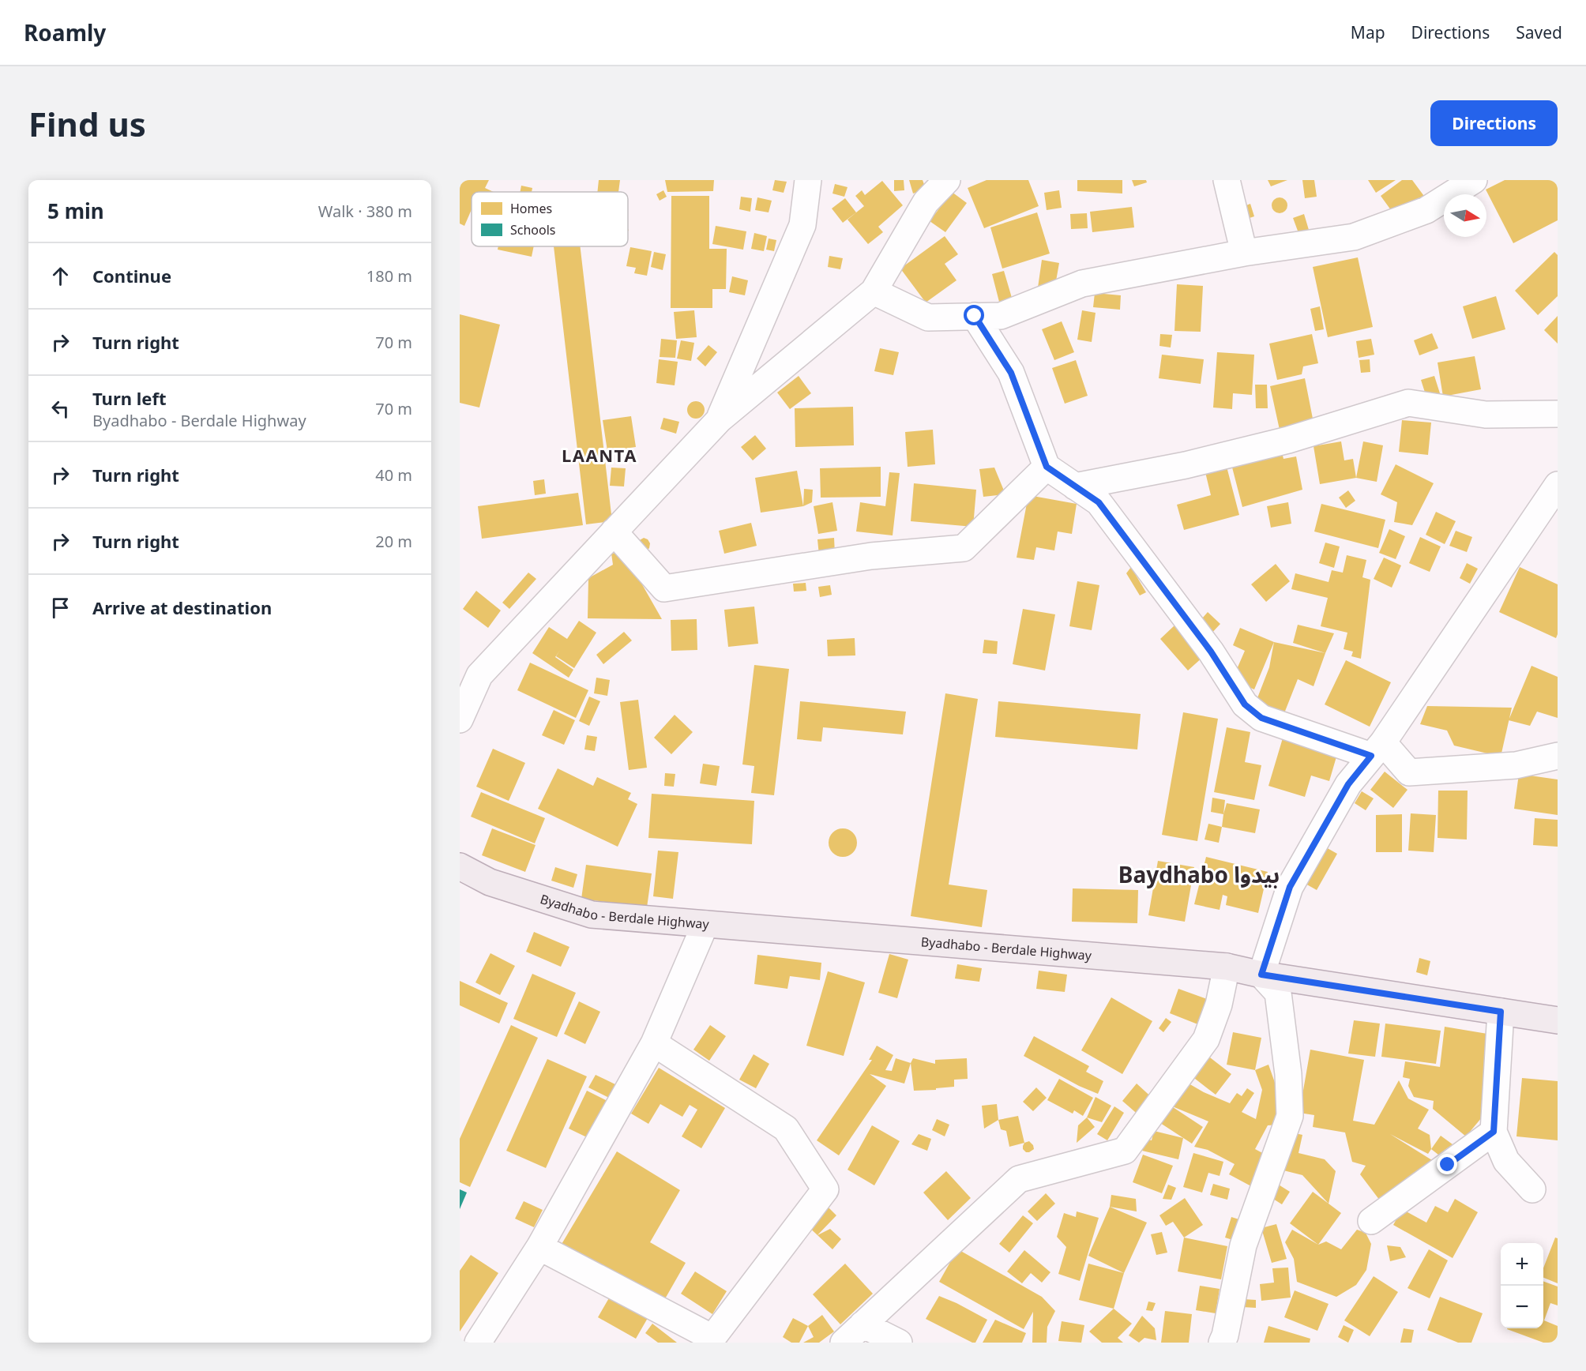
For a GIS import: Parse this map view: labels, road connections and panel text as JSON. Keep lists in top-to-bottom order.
{
  "streets": {
    "main road": ["Byadhabo - Berdale Highway"]
  },
  "districts": ["LAANTA", "Baydhabo بيدوا"],
  "legend": ["Homes", "Schools"],
  "north": "right",
  "page": {
    "header": "Roamly",
    "nav": ["Map", "Directions", "Saved"],
    "buttons": "Directions",
    "title": "Find us",
    "heading": ["5 min", "Walk · 380 m"],
    "list": [
      ["Continue", "180 m"],
      ["Turn right", "70 m"],
      ["Turn left", "Byadhabo - Berdale Highway", "70 m"],
      ["Turn right", "40 m"],
      ["Turn right", "20 m"],
      "Arrive at destination"
    ],
    "map_buttons": ["+", "−"]
  }
}
